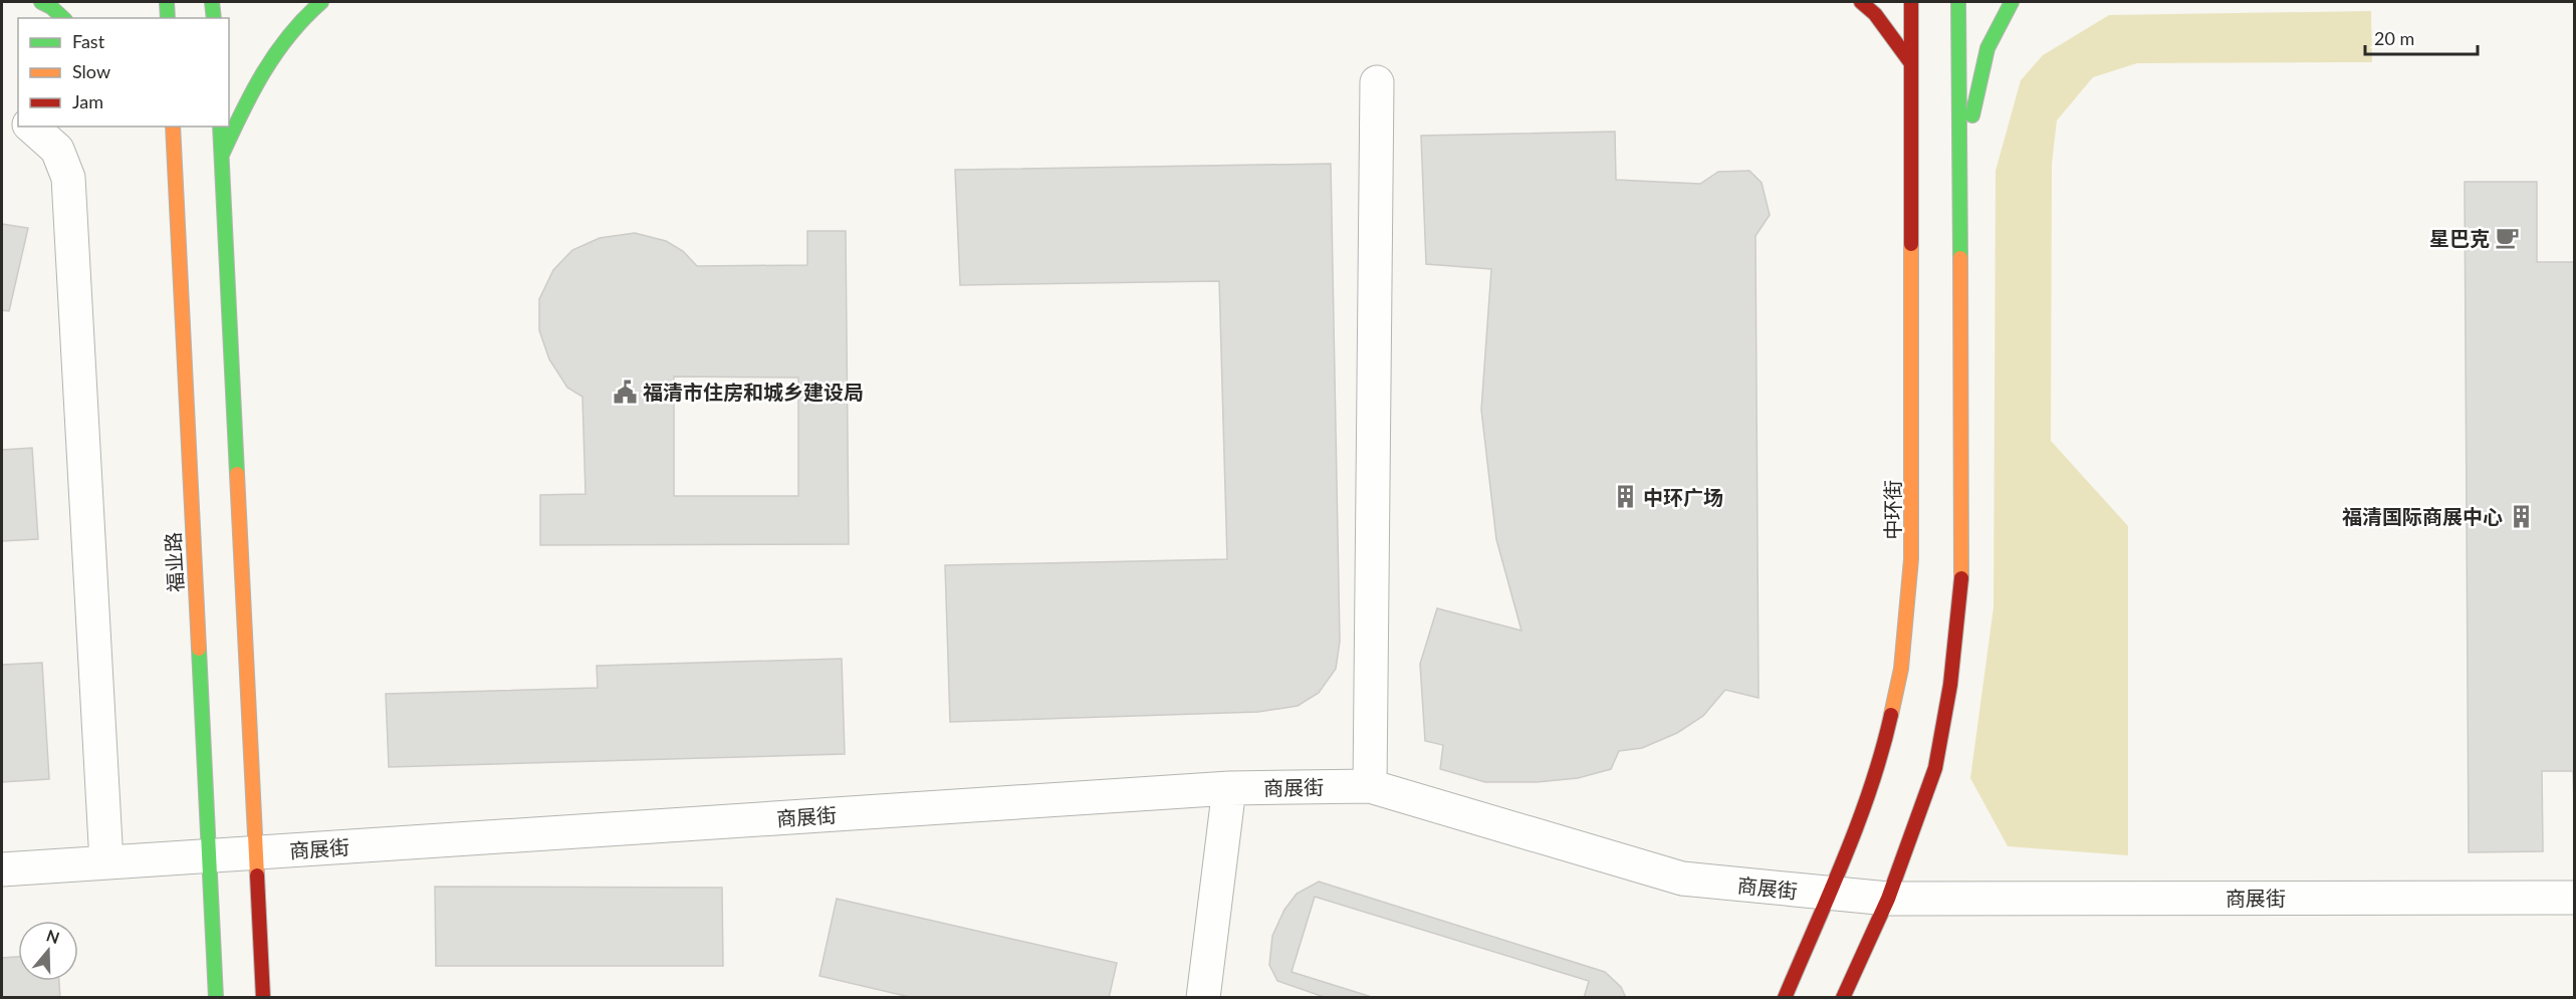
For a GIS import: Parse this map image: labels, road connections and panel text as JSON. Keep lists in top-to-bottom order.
{
  "streets": {
    "street": ["中环街", "福业路", "商展街"]
  },
  "crossings": [
    ["中环街", "商展街"],
    ["福业路", "商展街"]
  ],
  "places": {
    "cafe": ["星巴克"],
    "public building": ["福清市住房和城乡建设局"],
    "building": ["中环广场", "福清国际商展中心"]
  },
  "legend": ["Fast", "Slow", "Jam"],
  "scale_bar": "20 m",
  "north": "top"
}
